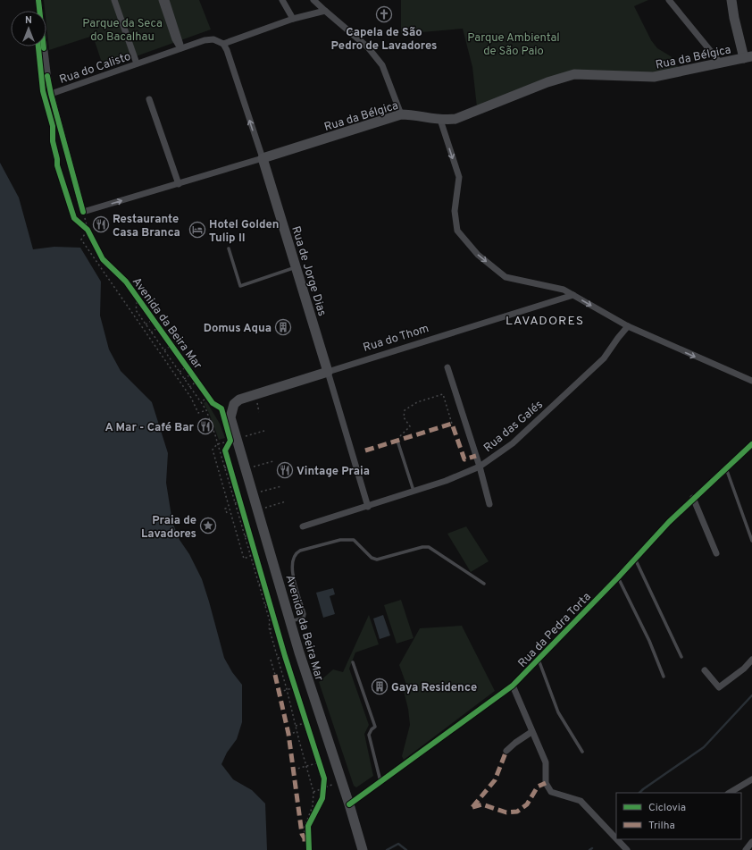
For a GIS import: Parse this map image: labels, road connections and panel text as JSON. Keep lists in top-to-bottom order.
{
  "streets": {
    "main road": [
      "Rua da Bélgica",
      "Rua de Jorge Dias",
      "Avenida da Beira Mar",
      "Rua do Thom"
    ],
    "street": ["Rua do Calisto", "Rua das Galés", "Rua da Pedra Torta"]
  },
  "crossings": [
    ["Rua da Bélgica", "Rua de Jorge Dias"],
    ["Rua da Bélgica", "Avenida da Beira Mar"],
    ["Rua do Calisto", "Rua de Jorge Dias"],
    ["Rua de Jorge Dias", "Rua do Thom"],
    ["Rua de Jorge Dias", "Rua das Galés"],
    ["Avenida da Beira Mar", "Rua do Thom"],
    ["Avenida da Beira Mar", "Rua da Pedra Torta"]
  ],
  "districts": ["LAVADORES"],
  "parks": ["Parque da Seca do Bacalhau", "Parque Ambiental de São Paio"],
  "places": {
    "church": ["Capela de São Pedro de Lavadores"],
    "restaurant": ["Restaurante Casa Branca", "A Mar - Café Bar", "Vintage Praia"],
    "hotel": ["Hotel Golden Tulip II"],
    "building": ["Domus Aqua", "Gaya Residence"],
    "place": ["Praia de Lavadores"]
  },
  "legend": ["Ciclovia", "Trilha"],
  "north": "top"
}
